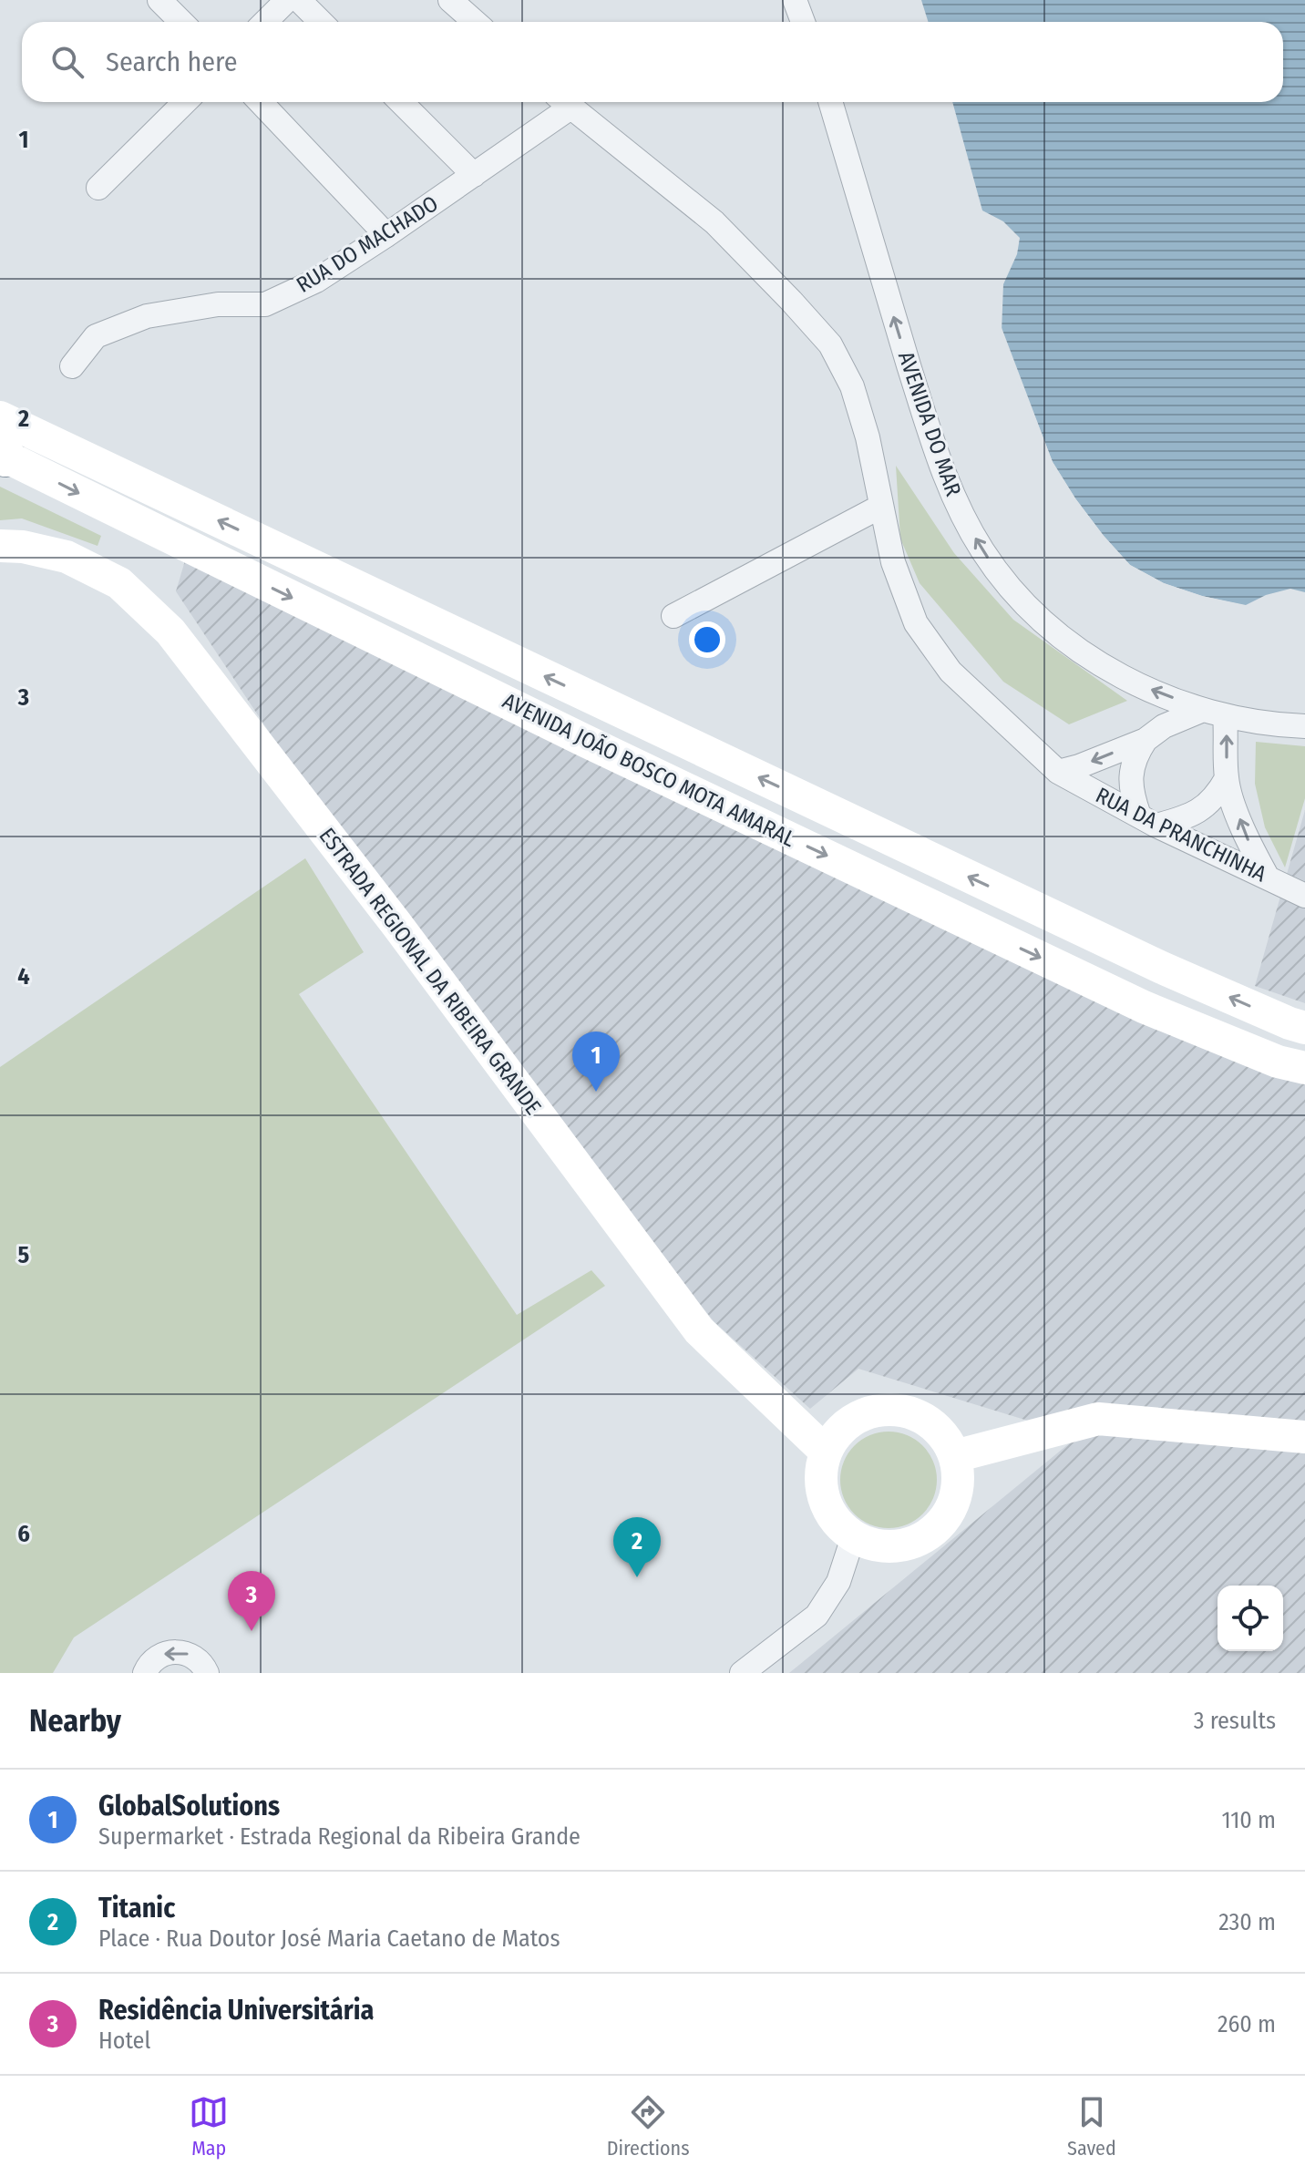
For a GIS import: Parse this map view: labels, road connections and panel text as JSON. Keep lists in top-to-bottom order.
{
  "streets": {
    "main road": ["AVENIDA JOÃO BOSCO MOTA AMARAL", "ESTRADA REGIONAL DA RIBEIRA GRANDE"],
    "street": ["RUA DO MACHADO", "AVENIDA DO MAR", "RUA DA PRANCHINHA"]
  },
  "crossings": [
    ["AVENIDA DO MAR", "RUA DA PRANCHINHA"]
  ],
  "one_way": ["AVENIDA DO MAR"],
  "page": {
    "search": "Search here",
    "pins": ["1", "2", "3"],
    "heading": ["Nearby", "3 results"],
    "list": [
      {
        "mark": "1",
        "name": "GlobalSolutions",
        "note": "Supermarket · Estrada Regional da Ribeira Grande",
        "value": "110 m"
      },
      {
        "mark": "2",
        "name": "Titanic",
        "note": "Place · Rua Doutor José Maria Caetano de Matos",
        "value": "230 m"
      },
      {
        "mark": "3",
        "name": "Residência Universitária",
        "note": "Hotel",
        "value": "260 m"
      }
    ],
    "nav": ["Map", "Directions", "Saved"]
  },
  "grid": {
    "rows": [
      "1",
      "2",
      "3",
      "4",
      "5",
      "6"
    ]
  }
}
